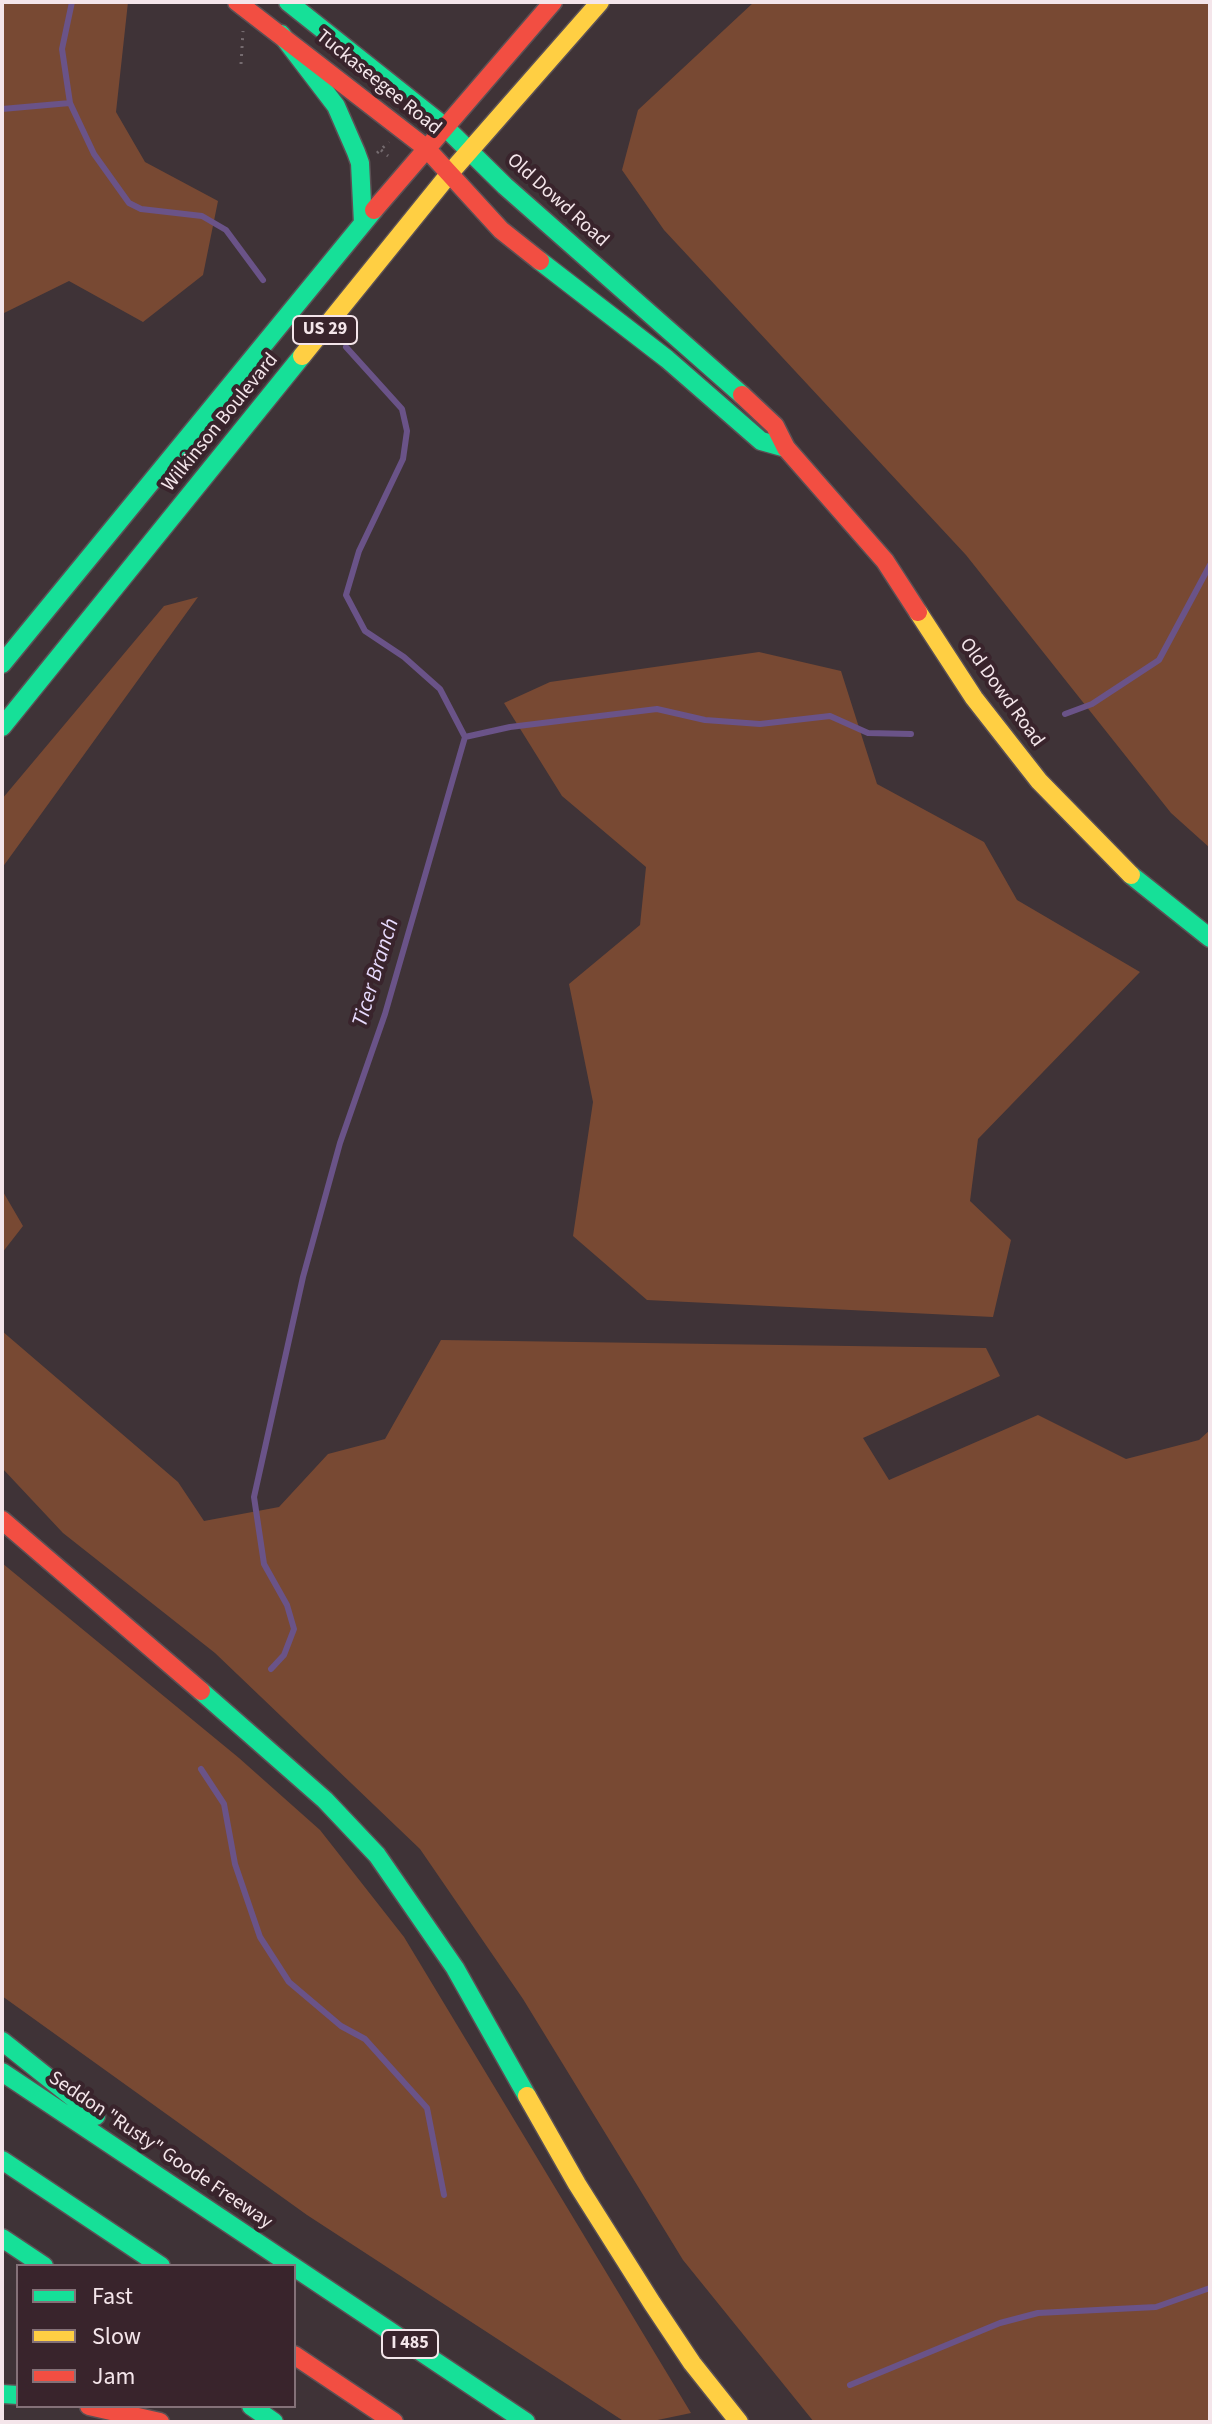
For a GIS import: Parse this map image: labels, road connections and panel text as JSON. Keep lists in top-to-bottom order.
{
  "streets": {
    "main road": [
      "Tuckaseegee Road",
      "Old Dowd Road",
      "US 29",
      "Wilkinson Boulevard",
      "Seddon \"Rusty\" Goode Freeway",
      "I 485"
    ]
  },
  "crossings": [
    ["Tuckaseegee Road", "Old Dowd Road"],
    ["Tuckaseegee Road", "Wilkinson Boulevard"],
    ["Old Dowd Road", "Wilkinson Boulevard"]
  ],
  "water": ["Ticer Branch"],
  "legend": ["Fast", "Slow", "Jam"]
}
